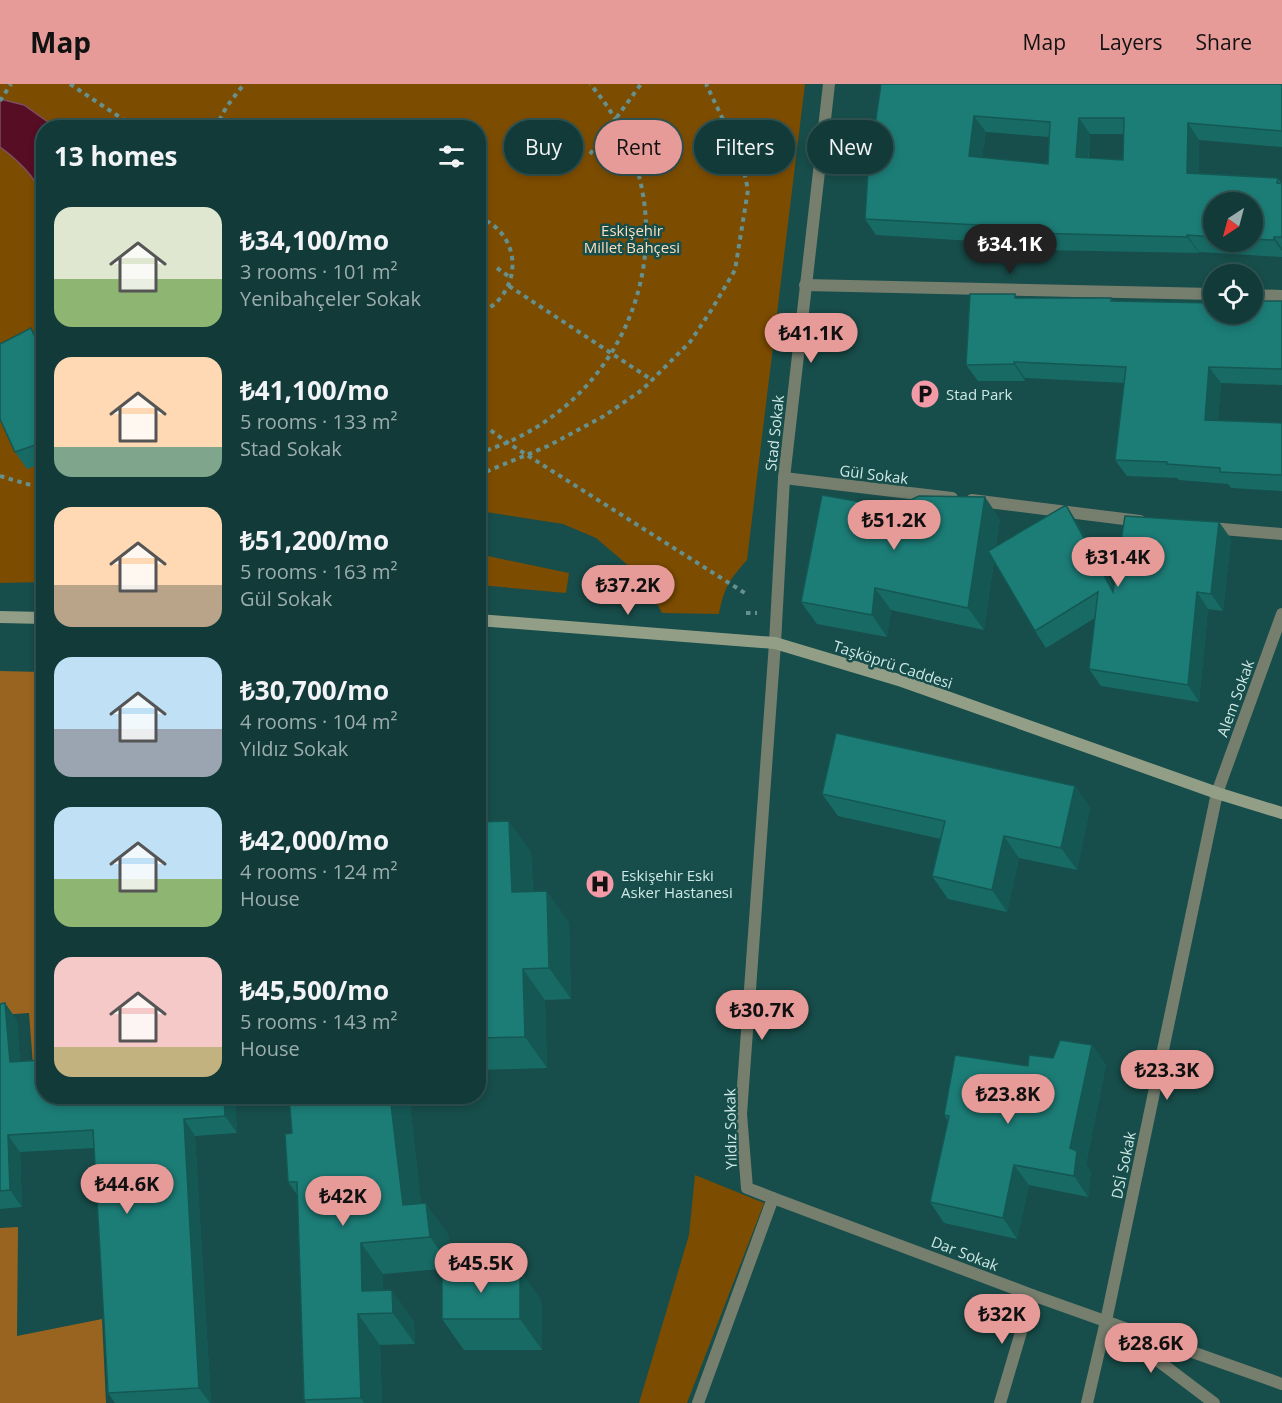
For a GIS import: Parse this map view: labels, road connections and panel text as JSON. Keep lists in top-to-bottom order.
{
  "streets": {
    "main road": ["Taşköprü Caddesi"],
    "street": [
      "Stad Sokak",
      "Gül Sokak",
      "Alem Sokak",
      "Yıldız Sokak",
      "DSİ Sokak",
      "Dar Sokak"
    ]
  },
  "crossings": [
    ["Stad Sokak", "Gül Sokak"],
    ["Stad Sokak", "Taşköprü Caddesi"],
    ["Stad Sokak", "Yıldız Sokak"],
    ["Taşköprü Caddesi", "Alem Sokak"],
    ["Taşköprü Caddesi", "Yıldız Sokak"],
    ["Taşköprü Caddesi", "DSİ Sokak"],
    ["Alem Sokak", "DSİ Sokak"],
    ["Yıldız Sokak", "Dar Sokak"],
    ["DSİ Sokak", "Dar Sokak"]
  ],
  "parks": ["Eskişehir Millet Bahçesi"],
  "places": {
    "parking": ["Stad Park"],
    "hospital": ["Eskişehir Eski Asker Hastanesi"]
  },
  "north": "bottom left",
  "page": {
    "header": "Map",
    "nav": ["Map", "Layers", "Share"],
    "chip": [
      "Buy",
      "Rent",
      "Filters",
      "New"
    ],
    "heading": "13 homes",
    "list": [
      {
        "name": "₺34,100/mo",
        "note": "3 rooms · 101 m² · Yenibahçeler Sokak"
      },
      {
        "name": "₺41,100/mo",
        "note": "5 rooms · 133 m² · Stad Sokak"
      },
      {
        "name": "₺51,200/mo",
        "note": "5 rooms · 163 m² · Gül Sokak"
      },
      {
        "name": "₺30,700/mo",
        "note": "4 rooms · 104 m² · Yıldız Sokak"
      },
      {
        "name": "₺42,000/mo",
        "note": "4 rooms · 124 m² · House"
      },
      {
        "name": "₺45,500/mo",
        "note": "5 rooms · 143 m² · House"
      }
    ],
    "price": [
      "₺34.1K",
      "₺41.1K",
      "₺51.2K",
      "₺31.4K",
      "₺37.2K",
      "₺30.7K",
      "₺23.3K",
      "₺23.8K",
      "₺44.6K",
      "₺42K",
      "₺45.5K",
      "₺32K",
      "₺28.6K"
    ]
  }
}
